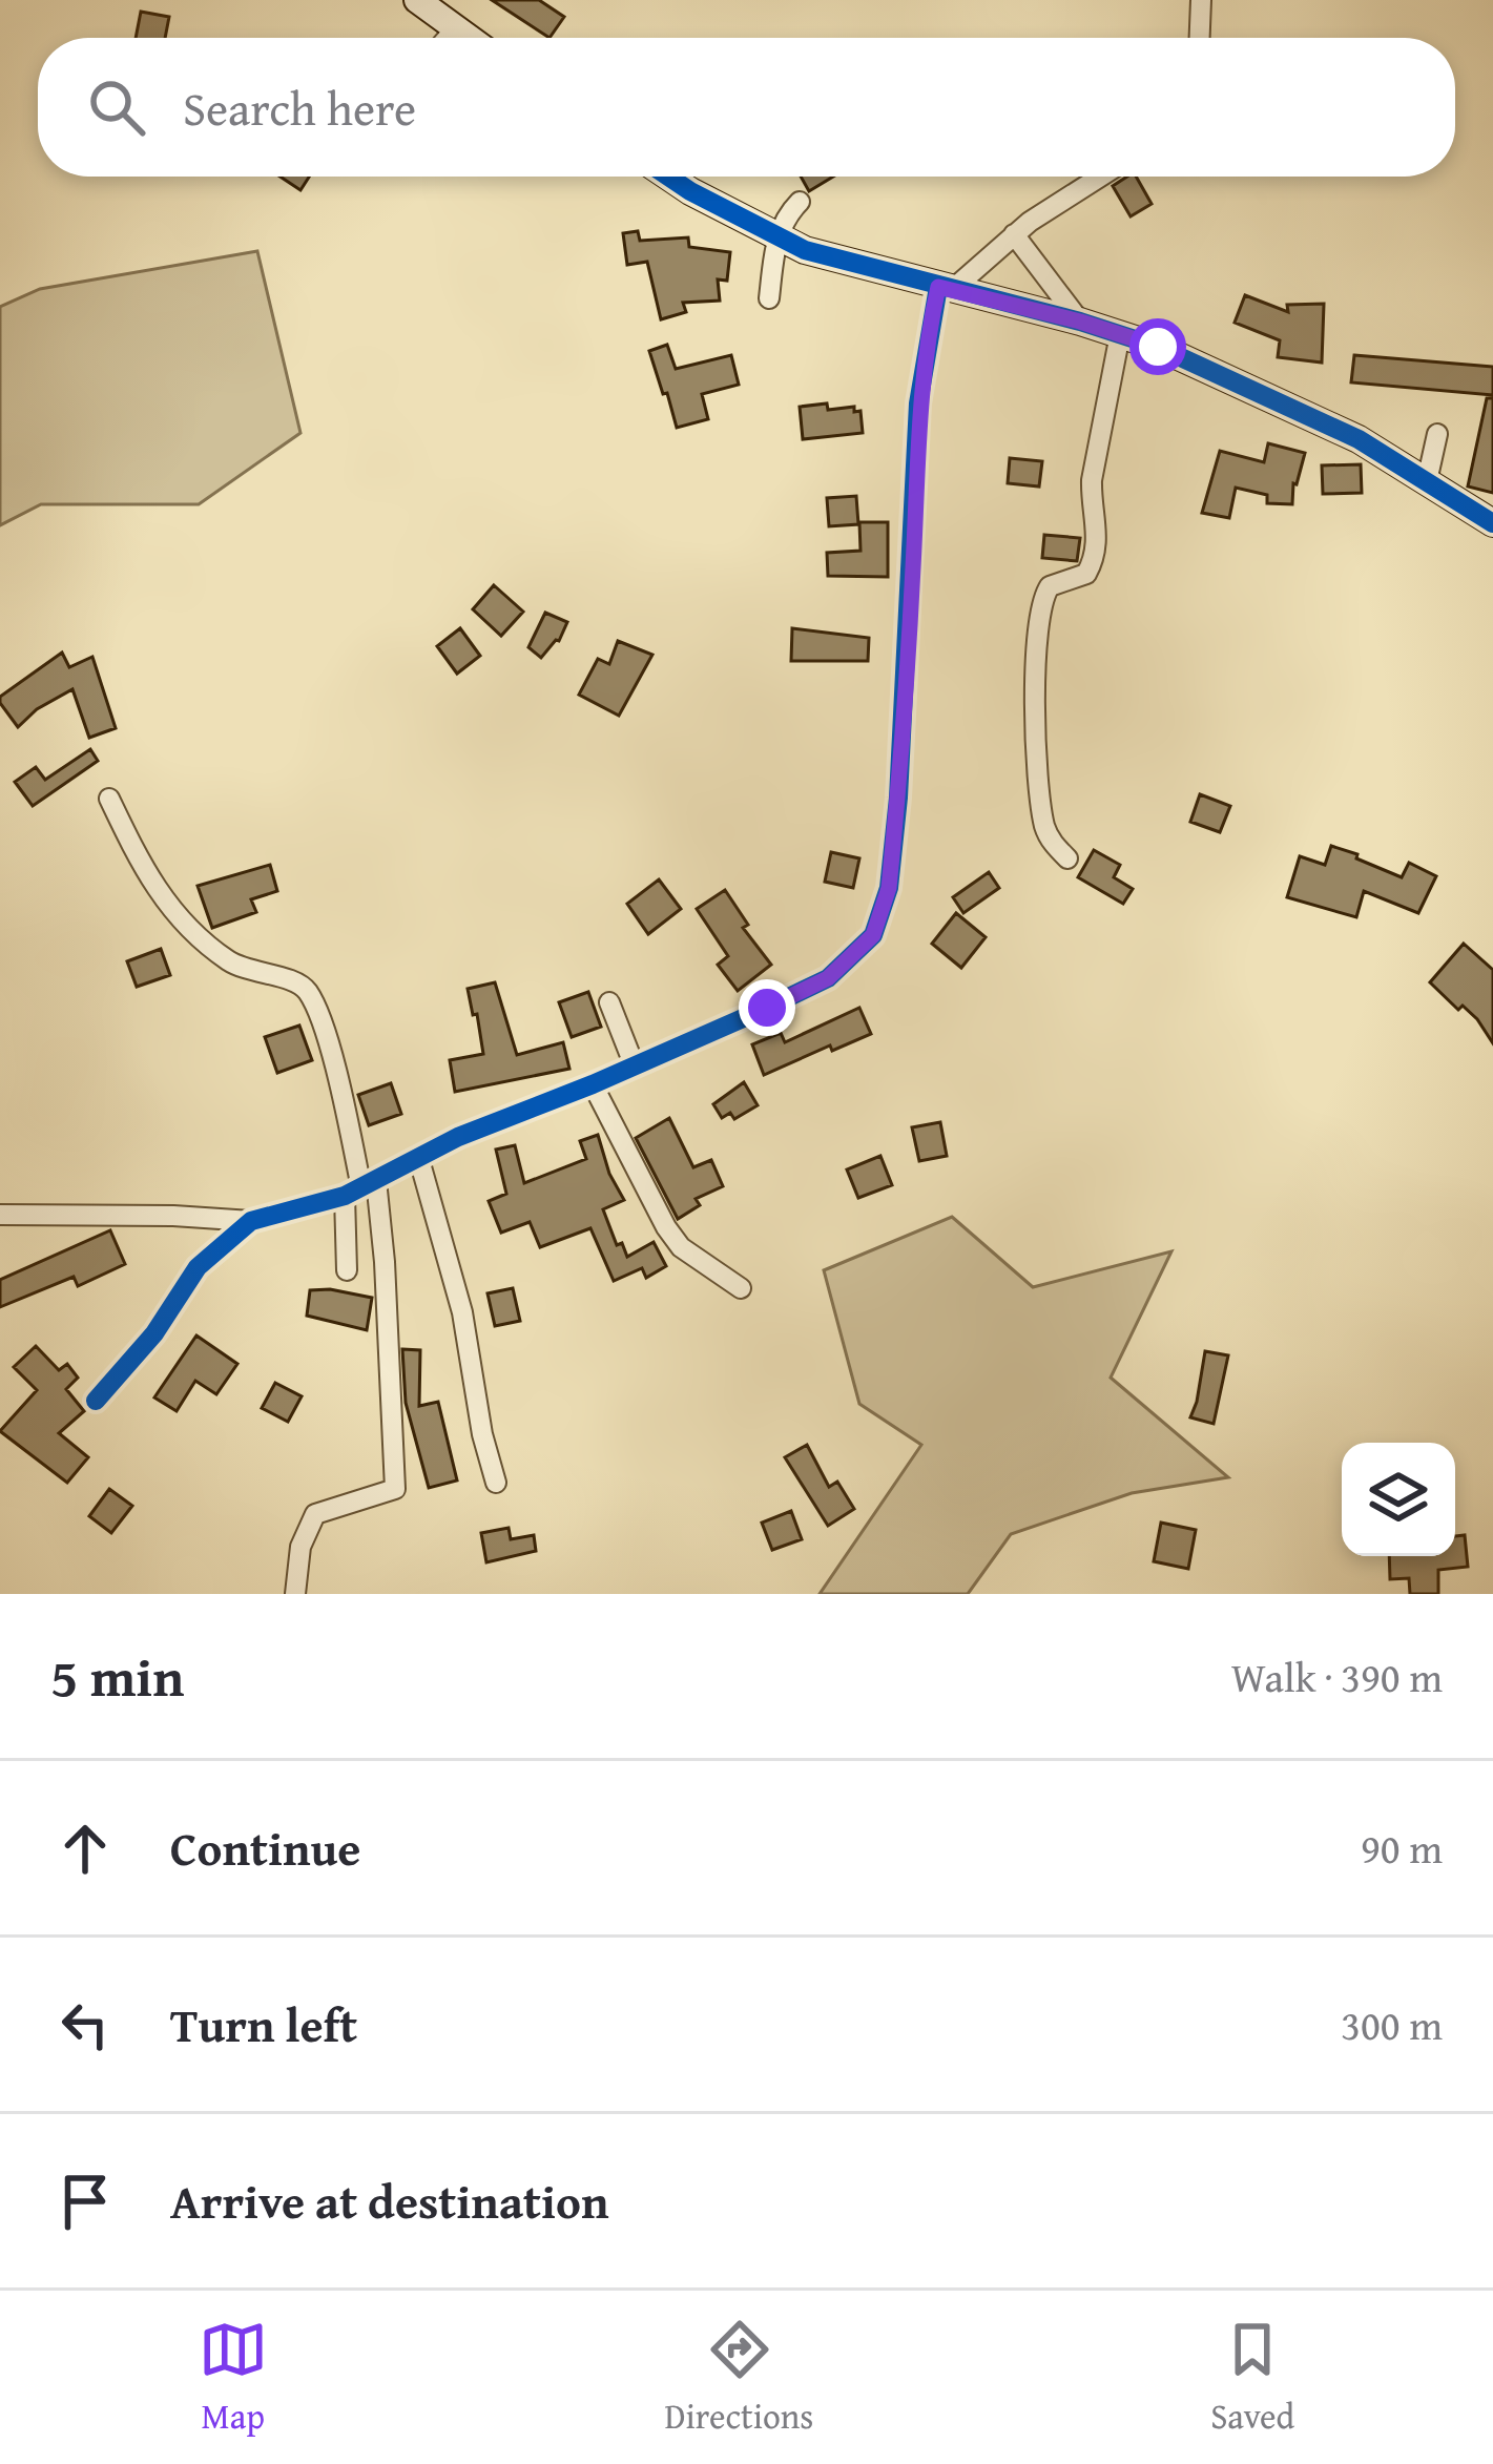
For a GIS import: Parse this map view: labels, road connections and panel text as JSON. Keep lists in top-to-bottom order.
{
  "page": {
    "search": "Search here",
    "heading": ["5 min", "Walk · 390 m"],
    "list": [
      ["Continue", "90 m"],
      ["Turn left", "300 m"],
      "Arrive at destination"
    ],
    "nav": ["Map", "Directions", "Saved"]
  }
}
